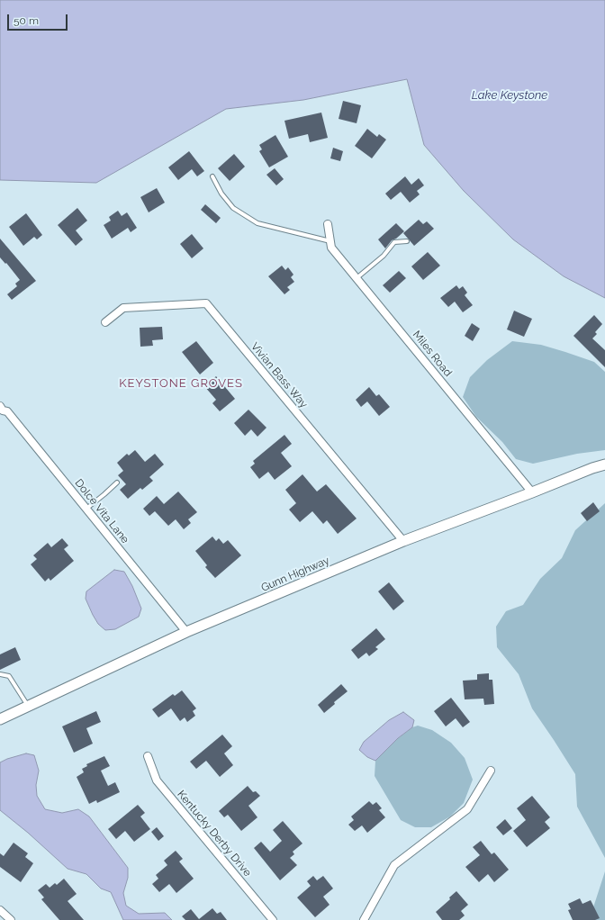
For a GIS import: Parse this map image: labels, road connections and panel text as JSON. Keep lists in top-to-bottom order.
{
  "streets": {
    "main road": ["Gunn Highway"],
    "street": [
      "Miles Road",
      "Vivian Bass Way",
      "Dolce Vita Lane",
      "Kentucky Derby Drive"
    ]
  },
  "crossings": [
    ["Miles Road", "Gunn Highway"],
    ["Vivian Bass Way", "Gunn Highway"],
    ["Dolce Vita Lane", "Gunn Highway"]
  ],
  "districts": ["KEYSTONE GROVES"],
  "water": ["Lake Keystone"],
  "scale_bar": "50 m"
}
